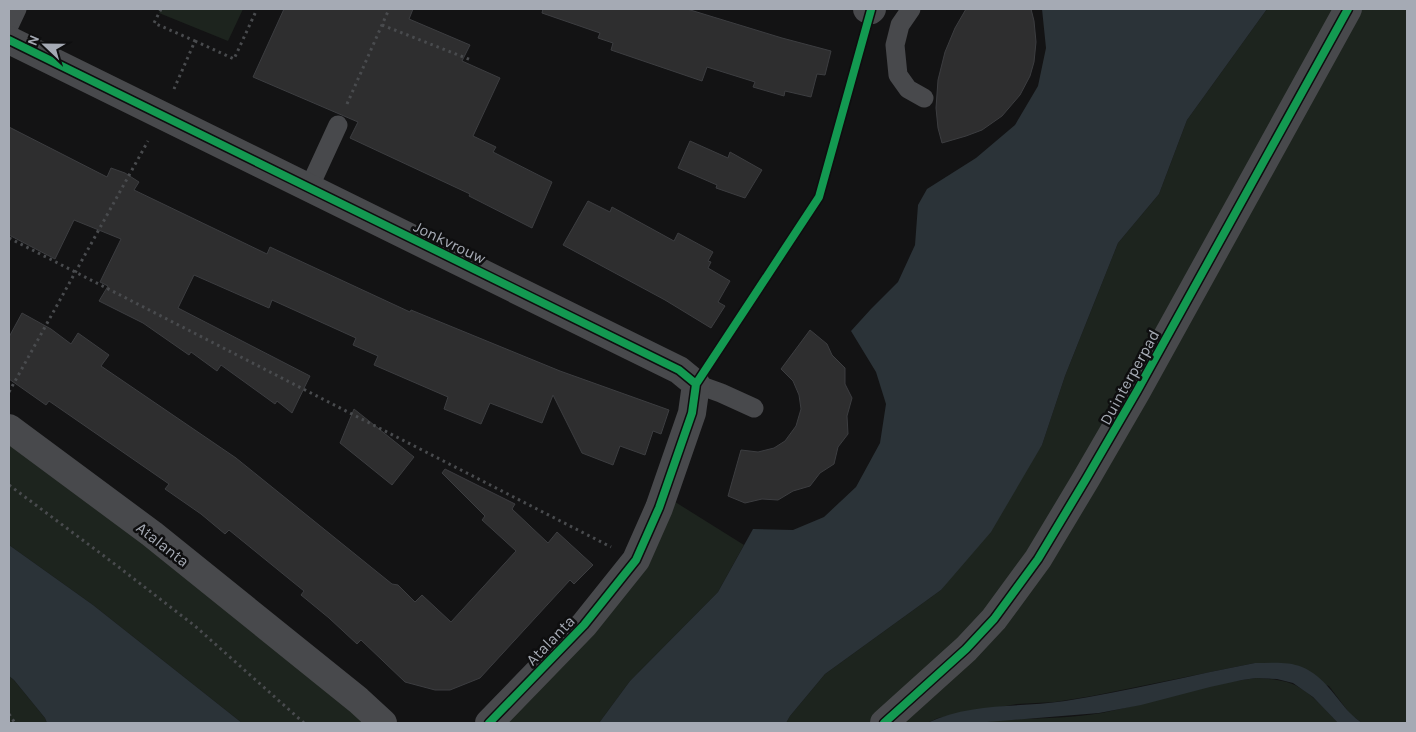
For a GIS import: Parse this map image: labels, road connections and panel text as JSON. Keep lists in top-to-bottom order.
{
  "streets": {
    "street": ["Jonkvrouw", "Duinterperpad", "Atalanta"]
  },
  "north": "left"
}
